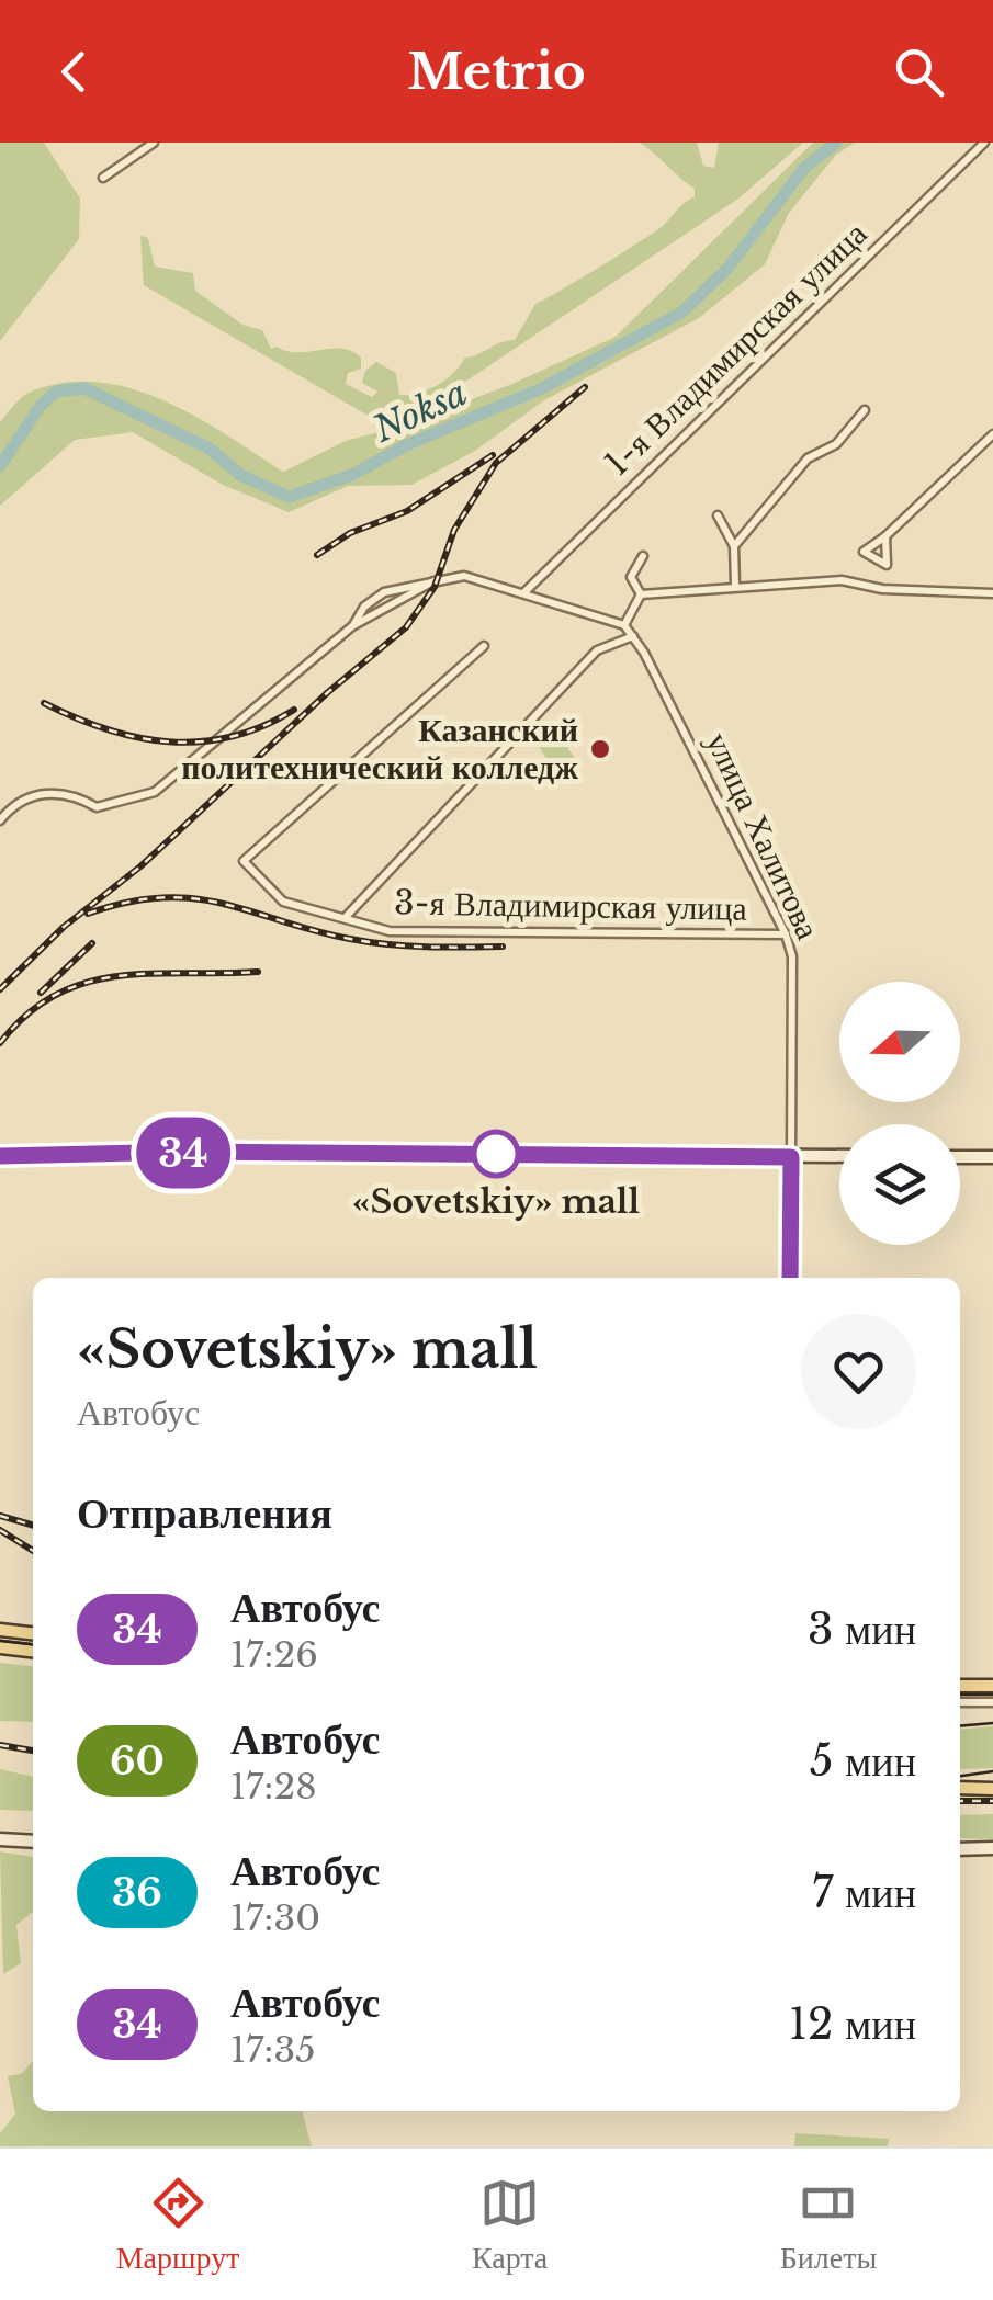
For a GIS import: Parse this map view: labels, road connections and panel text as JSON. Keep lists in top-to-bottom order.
{
  "streets": {
    "street": ["1-я Владимирская улица", "улица Халитова", "3-я Владимирская улица"]
  },
  "crossings": [
    ["улица Халитова", "3-я Владимирская улица"]
  ],
  "water": ["Noksa"],
  "places": ["Казанский политехнический колледж", "«Sovetskiy» mall"],
  "lines": ["bus line 34"],
  "north": "left",
  "page": {
    "header": "Metrio",
    "on_map": "34",
    "heading": [
      ["«Sovetskiy» mall", "Автобус"],
      "Отправления"
    ],
    "list": [
      {
        "mark": "34",
        "name": "Автобус",
        "note": "17:26",
        "value": "3 мин"
      },
      {
        "mark": "60",
        "name": "Автобус",
        "note": "17:28",
        "value": "5 мин"
      },
      {
        "mark": "36",
        "name": "Автобус",
        "note": "17:30",
        "value": "7 мин"
      },
      {
        "mark": "34",
        "name": "Автобус",
        "note": "17:35",
        "value": "12 мин"
      }
    ],
    "tabs": ["Маршрут", "Карта", "Билеты"]
  }
}
